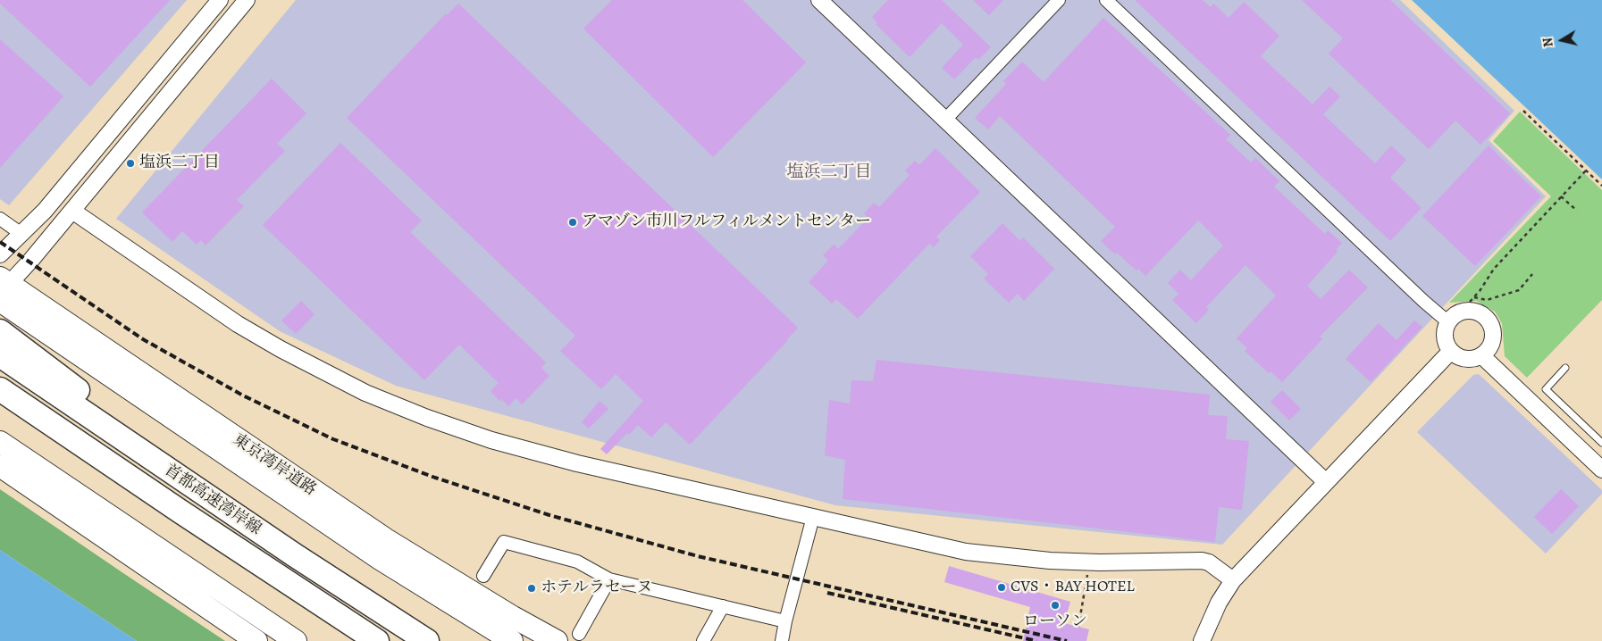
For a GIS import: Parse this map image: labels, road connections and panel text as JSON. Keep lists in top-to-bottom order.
{
  "streets": {
    "highway": ["東京湾岸道路", "首都高速湾岸線"]
  },
  "districts": ["塩浜二丁目"],
  "places": [
    "塩浜二丁目",
    "アマゾン市川フルフィルメントセンター",
    "CVS・BAY HOTEL",
    "ホテルラセーヌ",
    "ローソン"
  ],
  "north": "left"
}
